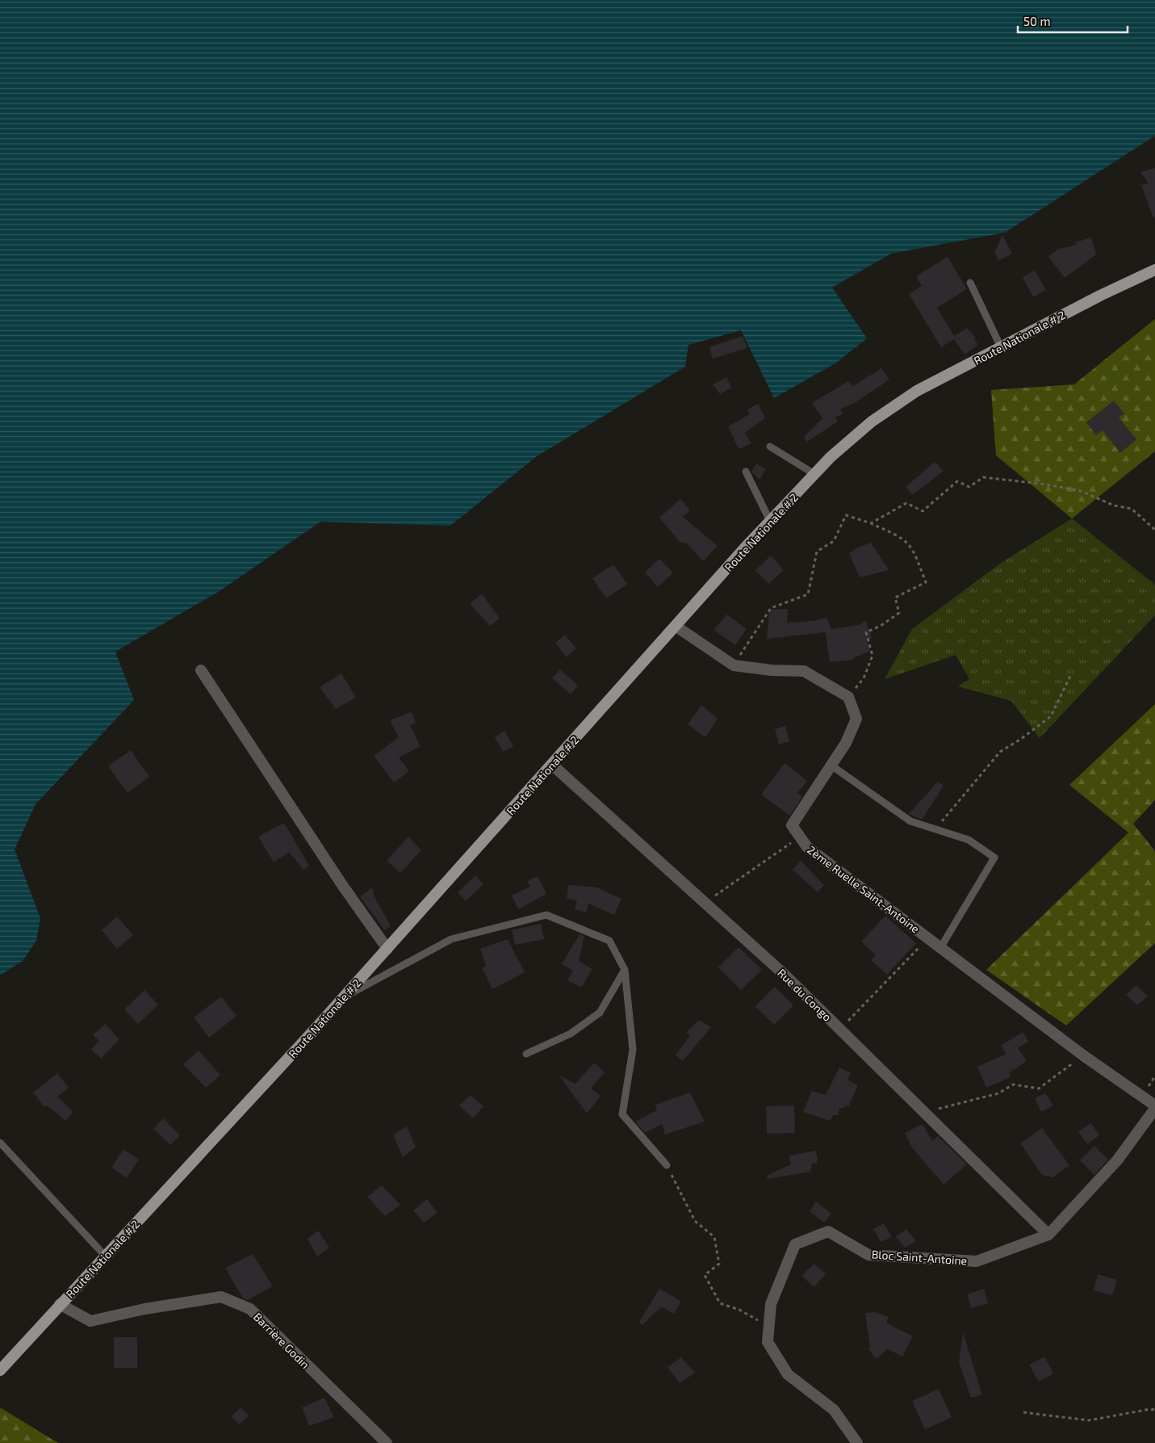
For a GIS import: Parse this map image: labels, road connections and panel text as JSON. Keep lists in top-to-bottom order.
{
  "streets": {
    "main road": ["Route Nationale # 2"],
    "street": [
      "2ème Ruelle Saint-Antoine",
      "Rue du Congo",
      "Bloc Saint-Antoine",
      "Barrière Godin"
    ]
  },
  "crossings": [
    ["Route Nationale # 2", "Rue du Congo"],
    ["Route Nationale # 2", "Barrière Godin"],
    ["2ème Ruelle Saint-Antoine", "Bloc Saint-Antoine"],
    ["Rue du Congo", "Bloc Saint-Antoine"]
  ],
  "scale_bar": "50 m"
}
